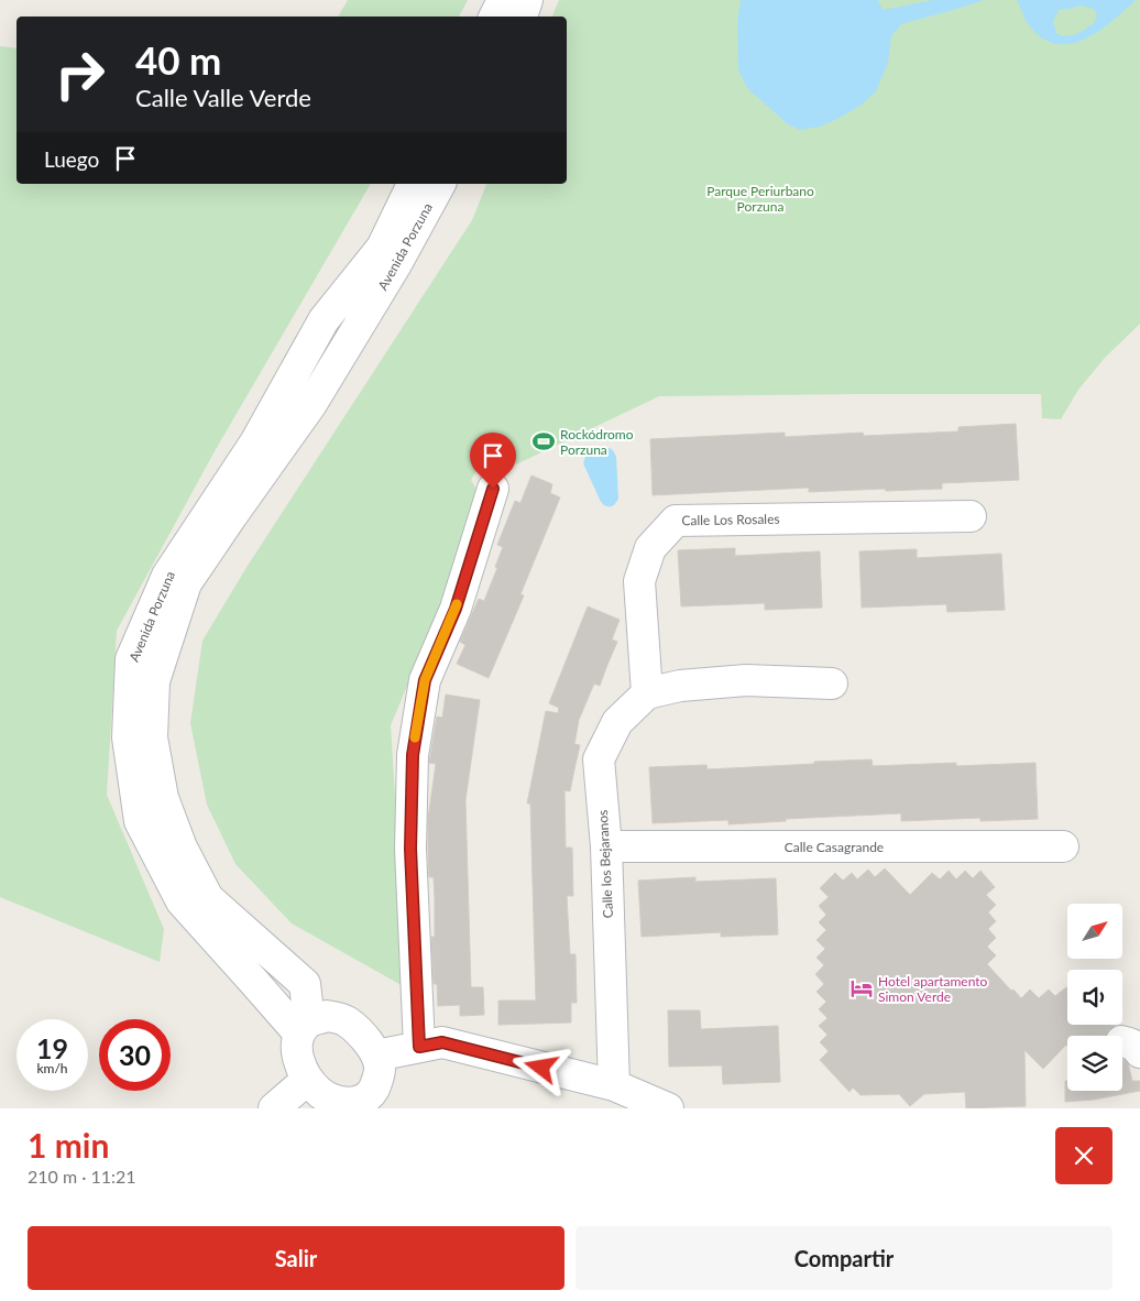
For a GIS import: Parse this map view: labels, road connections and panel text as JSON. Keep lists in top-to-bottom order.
{
  "streets": {
    "street": [
      "Avenida Porzuna",
      "Calle Los Rosales",
      "Calle Casagrande",
      "Calle los Bejaranos"
    ]
  },
  "crossings": [
    ["Calle Los Rosales", "Calle los Bejaranos"],
    ["Calle Casagrande", "Calle los Bejaranos"]
  ],
  "parks": ["Parque Periurbano Porzuna"],
  "places": {
    "sports": ["Rockódromo Porzuna"],
    "hotel": ["Hotel apartamento Simon Verde"]
  },
  "north": "top right",
  "page": {
    "turn": ["40 m", "Calle Valle Verde"],
    "then": "Luego",
    "speed": "19 km/h",
    "limit": "30",
    "heading": ["1 min", "210 m · 11:21"],
    "buttons": ["Salir", "Compartir"]
  }
}
